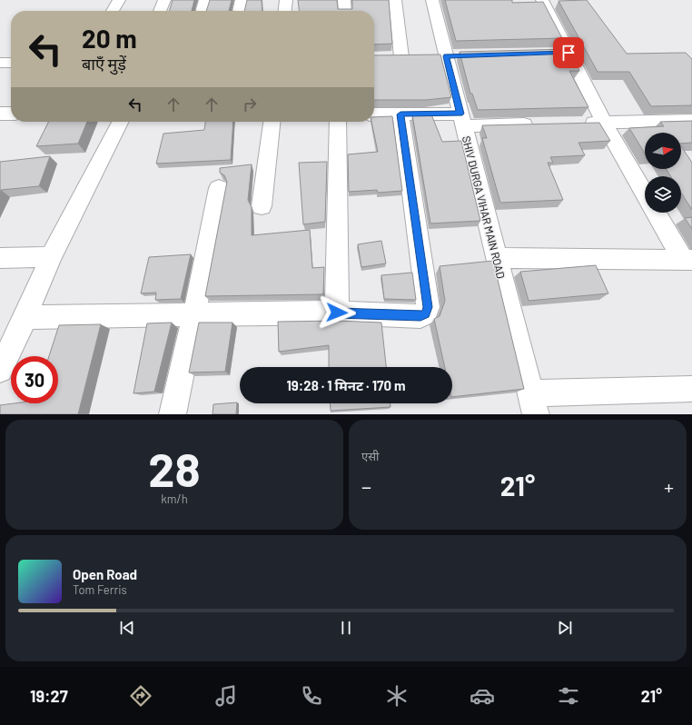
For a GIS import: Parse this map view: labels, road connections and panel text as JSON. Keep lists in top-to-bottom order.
{
  "streets": {
    "street": ["SHIV DURGA VIHAR MAIN ROAD"]
  },
  "north": "right",
  "page": {
    "turn": ["20 m", "बाएँ मुड़ें"],
    "limit": "30",
    "trip": "19:28 · 1 मिनट · 170 m",
    "tile": [
      ["28", "km/h"],
      "एसी"
    ],
    "heat": ["−", "21°", "+"],
    "song": ["Open Road", "Tom Ferris"],
    "tabs": ["19:27", "21°"]
  }
}
